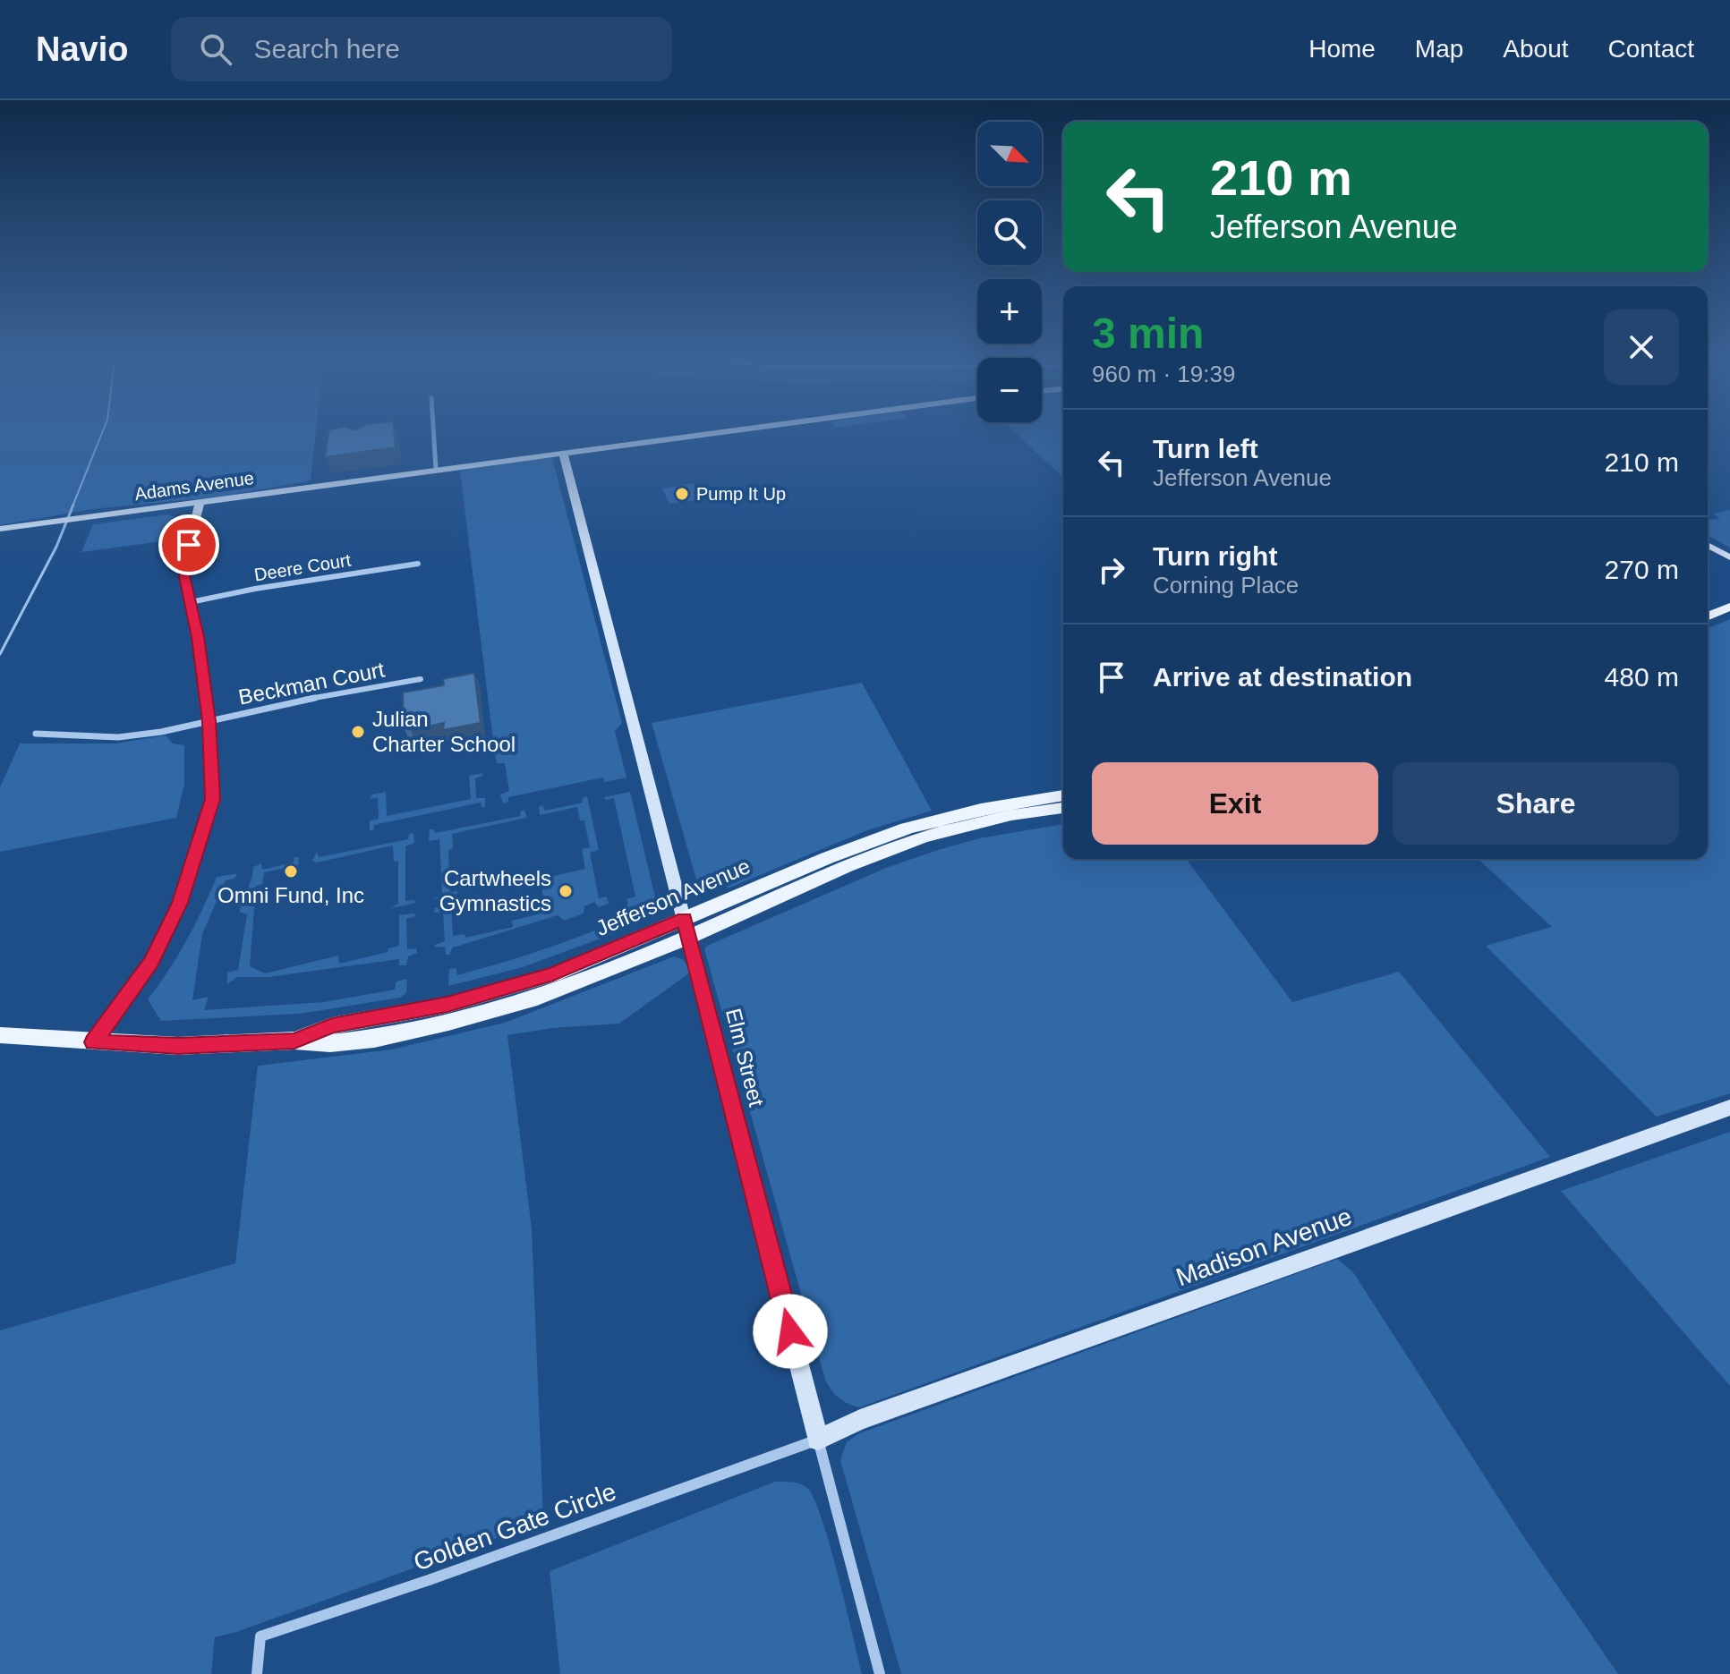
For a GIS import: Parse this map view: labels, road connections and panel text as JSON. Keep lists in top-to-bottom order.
{
  "streets": {
    "main road": ["Jefferson Avenue"],
    "street": [
      "Adams Avenue",
      "Deere Court",
      "Beckman Court",
      "Elm Street",
      "Madison Avenue",
      "Golden Gate Circle"
    ]
  },
  "crossings": [
    ["Adams Avenue", "Elm Street"],
    ["Jefferson Avenue", "Elm Street"],
    ["Elm Street", "Madison Avenue"],
    ["Elm Street", "Golden Gate Circle"],
    ["Madison Avenue", "Golden Gate Circle"]
  ],
  "places": [
    "Pump It Up",
    "Julian Charter School",
    "Omni Fund, Inc",
    "Cartwheels Gymnastics"
  ],
  "north": "bottom right",
  "page": {
    "header": "Navio",
    "search": "Search here",
    "nav": [
      "Home",
      "Map",
      "About",
      "Contact"
    ],
    "map_buttons": ["+", "−"],
    "turn": ["210 m", "Jefferson Avenue"],
    "heading": ["3 min", "960 m · 19:39"],
    "list": [
      {
        "name": "Turn left",
        "note": "Jefferson Avenue",
        "value": "210 m"
      },
      {
        "name": "Turn right",
        "note": "Corning Place",
        "value": "270 m"
      },
      {
        "name": "Arrive at destination",
        "value": "480 m"
      }
    ],
    "buttons": ["Exit", "Share"]
  }
}
